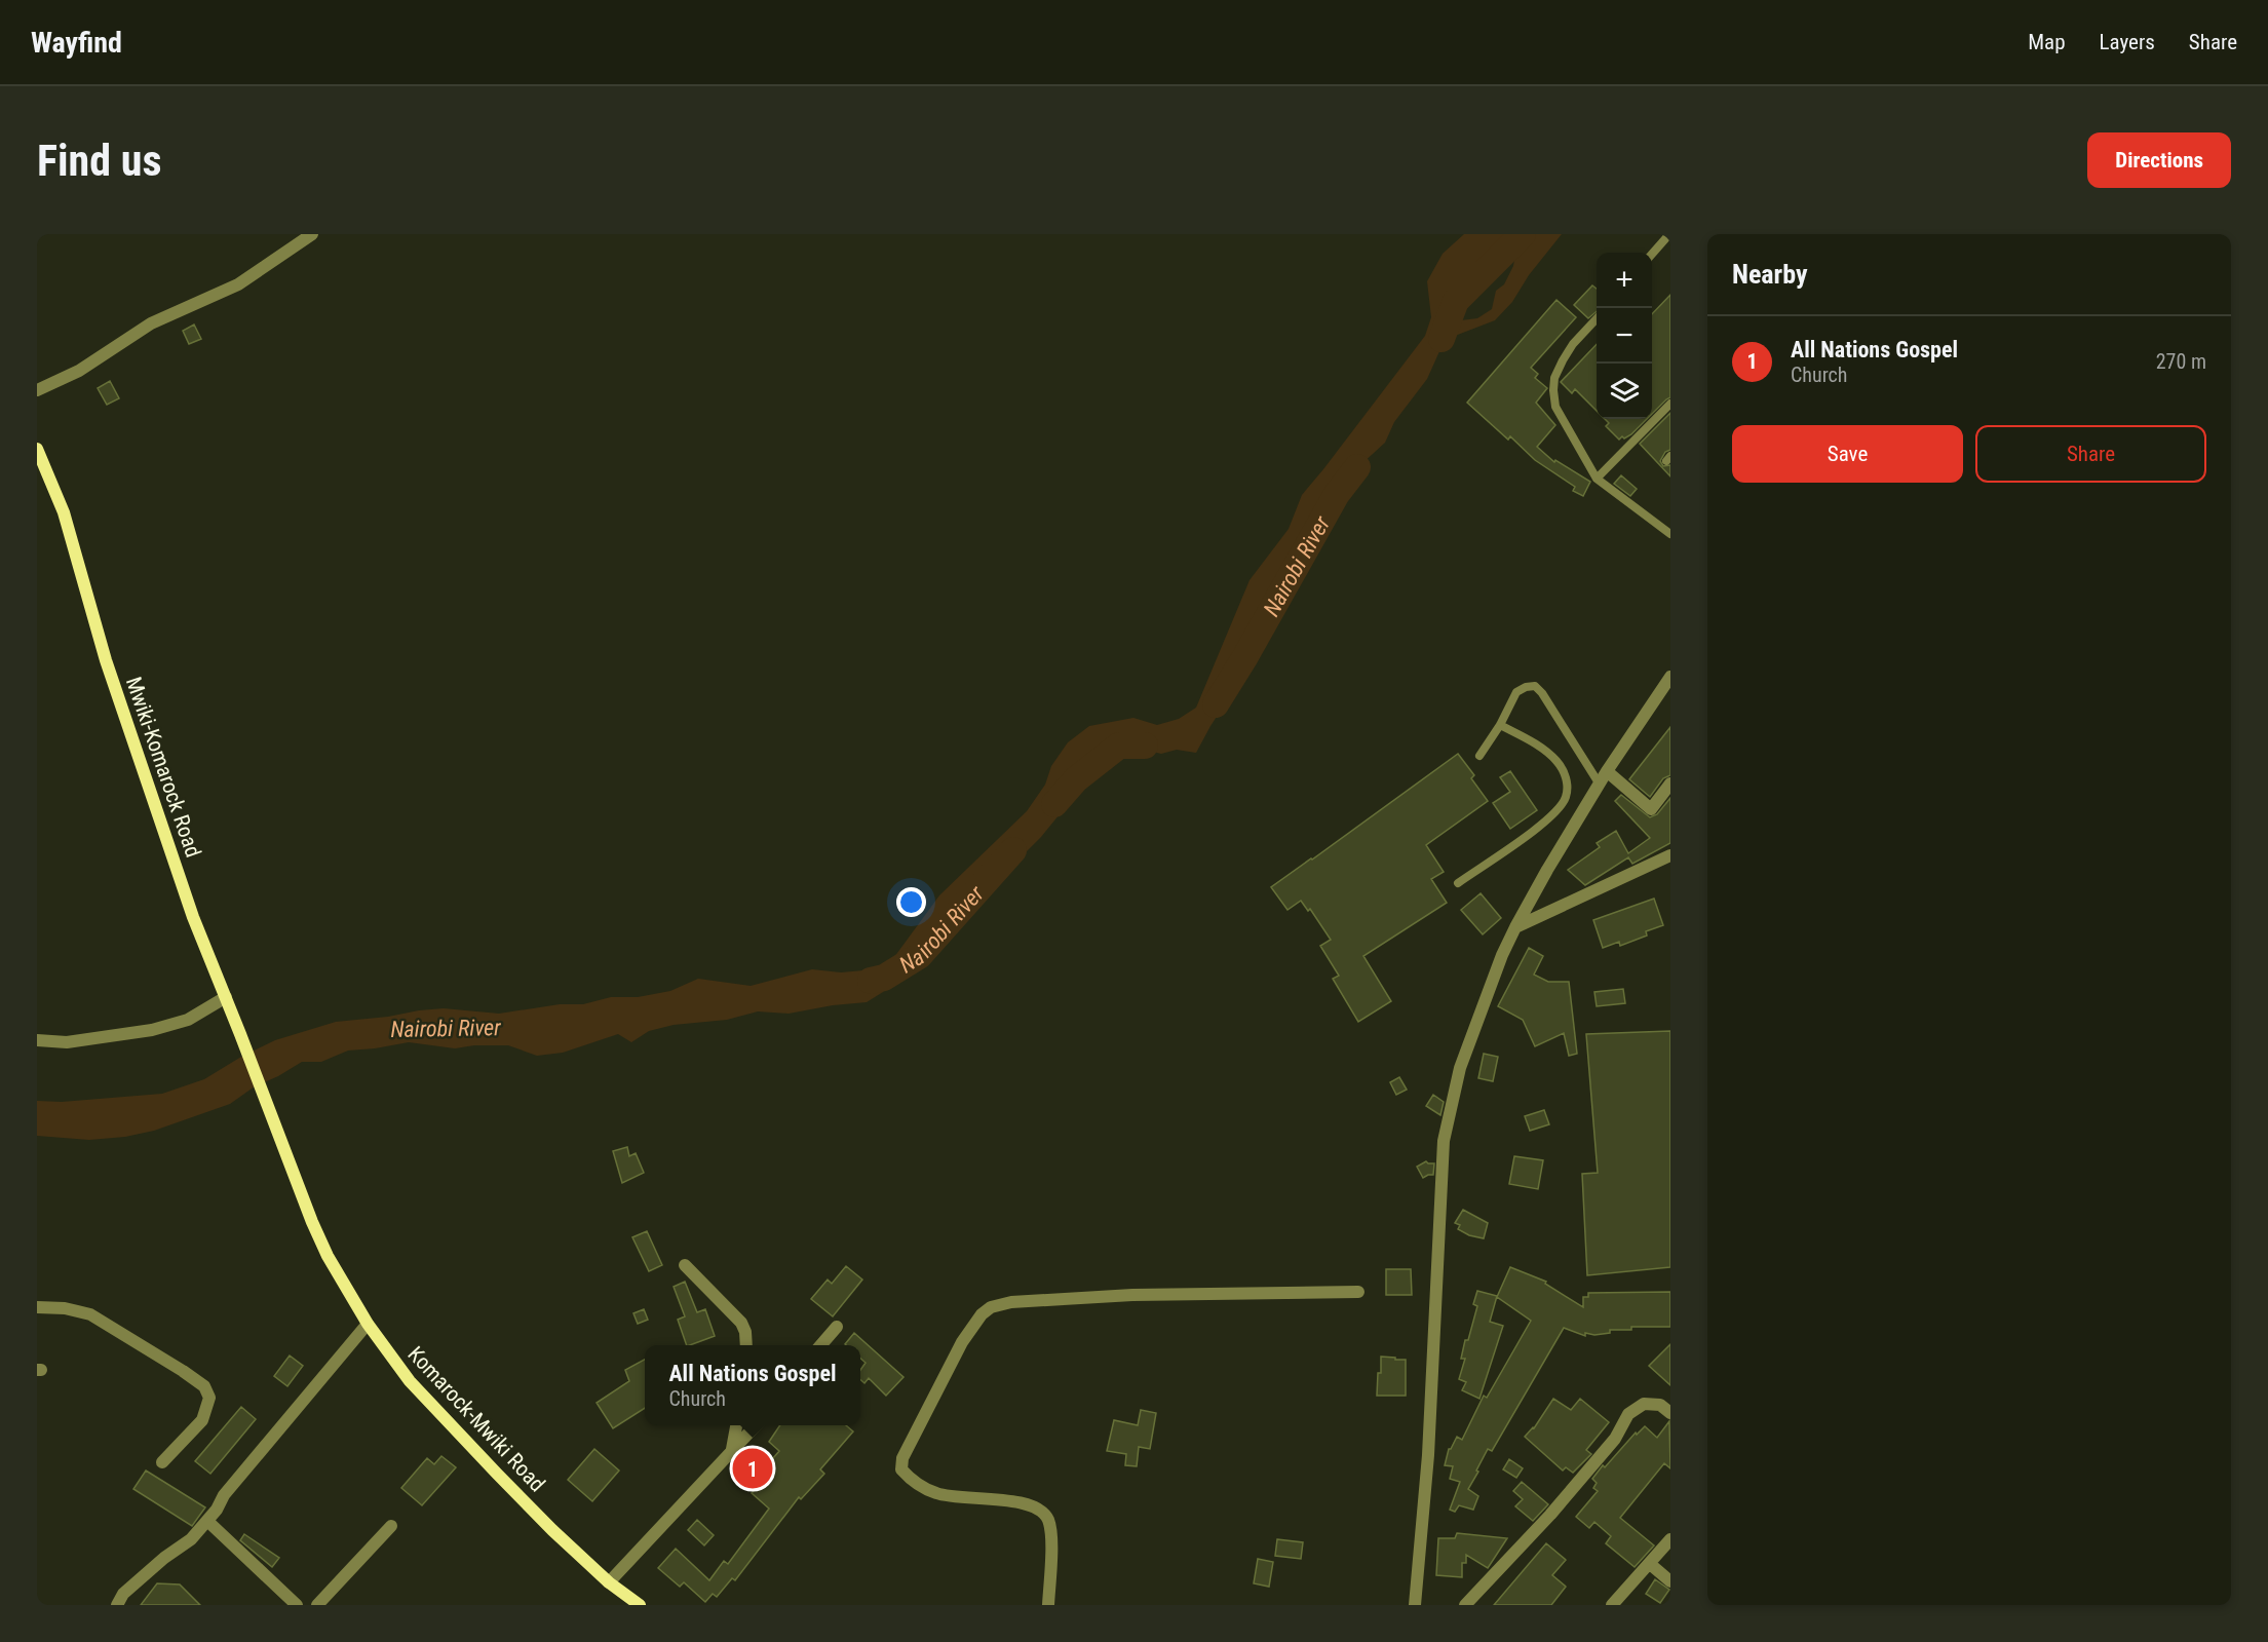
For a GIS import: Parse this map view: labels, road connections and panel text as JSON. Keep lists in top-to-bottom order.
{
  "streets": {
    "main road": ["Mwiki-Komarock Road", "Komarock-Mwiki Road"]
  },
  "crossings": [
    ["Mwiki-Komarock Road", "Komarock-Mwiki Road"]
  ],
  "water": ["Nairobi River"],
  "page": {
    "header": "Wayfind",
    "nav": ["Map", "Layers", "Share"],
    "buttons": [
      "Directions",
      ["Save", "Share"]
    ],
    "title": "Find us",
    "heading": "Nearby",
    "map_buttons": ["+", "−"],
    "list": [
      {
        "mark": "1",
        "name": "All Nations Gospel",
        "note": "Church",
        "value": "270 m"
      }
    ],
    "popup": ["All Nations Gospel", "Church"],
    "pins": "1"
  }
}
